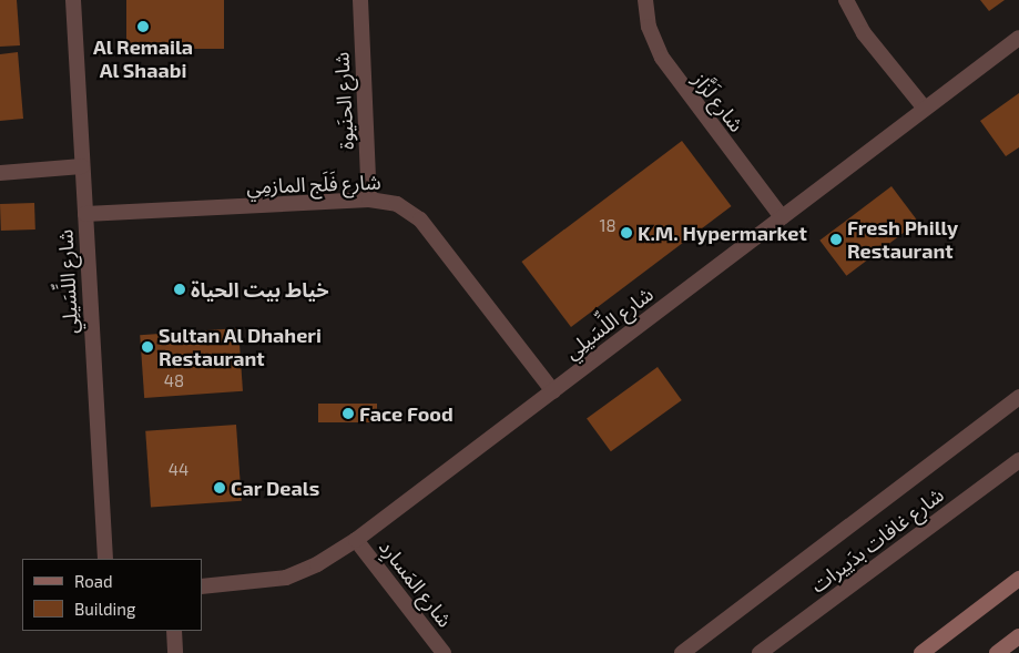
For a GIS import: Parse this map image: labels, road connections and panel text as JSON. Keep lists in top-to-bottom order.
{
  "streets": {
    "street": [
      "شارع الحنَيوة",
      "شارع لَزَّاز",
      "شارع فَلَج المازمِي",
      "شارع اللِّسَيلِي",
      "شارع غافات بدَييرات",
      "شارع المَسارِد"
    ]
  },
  "crossings": [
    ["شارع الحنَيوة", "شارع فَلَج المازمِي"],
    ["شارع لَزَّاز", "شارع اللِّسَيلِي"],
    ["شارع فَلَج المازمِي", "شارع اللِّسَيلِي"],
    ["شارع اللِّسَيلِي", "شارع المَسارِد"]
  ],
  "places": [
    "Al Remaila Al Shaabi",
    "K.M. Hypermarket",
    "Fresh Philly Restaurant",
    "خياط بيت الحياة",
    "Sultan Al Dhaheri Restaurant",
    "Face Food",
    "Car Deals"
  ],
  "house_numbers": ["18", "48", "44"],
  "legend": ["Road", "Building"]
}
